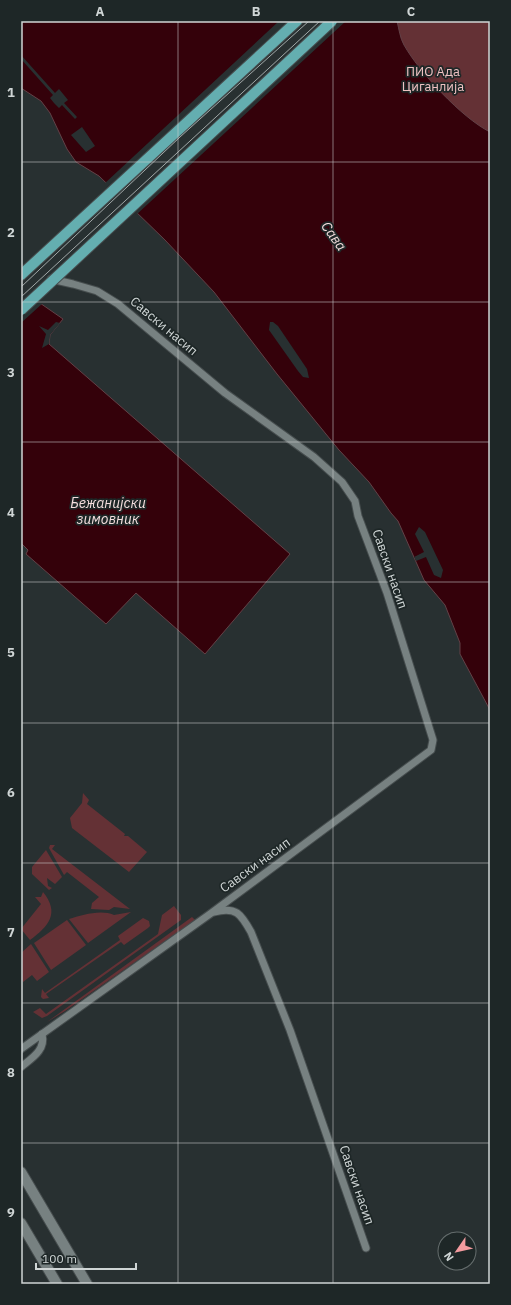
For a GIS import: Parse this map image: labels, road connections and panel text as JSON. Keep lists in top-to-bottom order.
{
  "streets": {
    "street": ["Савски насип"]
  },
  "water": ["Сава", "Бежанијски зимовник"],
  "parks": ["ПИО Ада Циганлија"],
  "scale_bar": "100 m",
  "north": "bottom left",
  "grid": {
    "columns": ["A", "B", "C"],
    "rows": [
      "1",
      "2",
      "3",
      "4",
      "5",
      "6",
      "7",
      "8",
      "9"
    ]
  }
}
